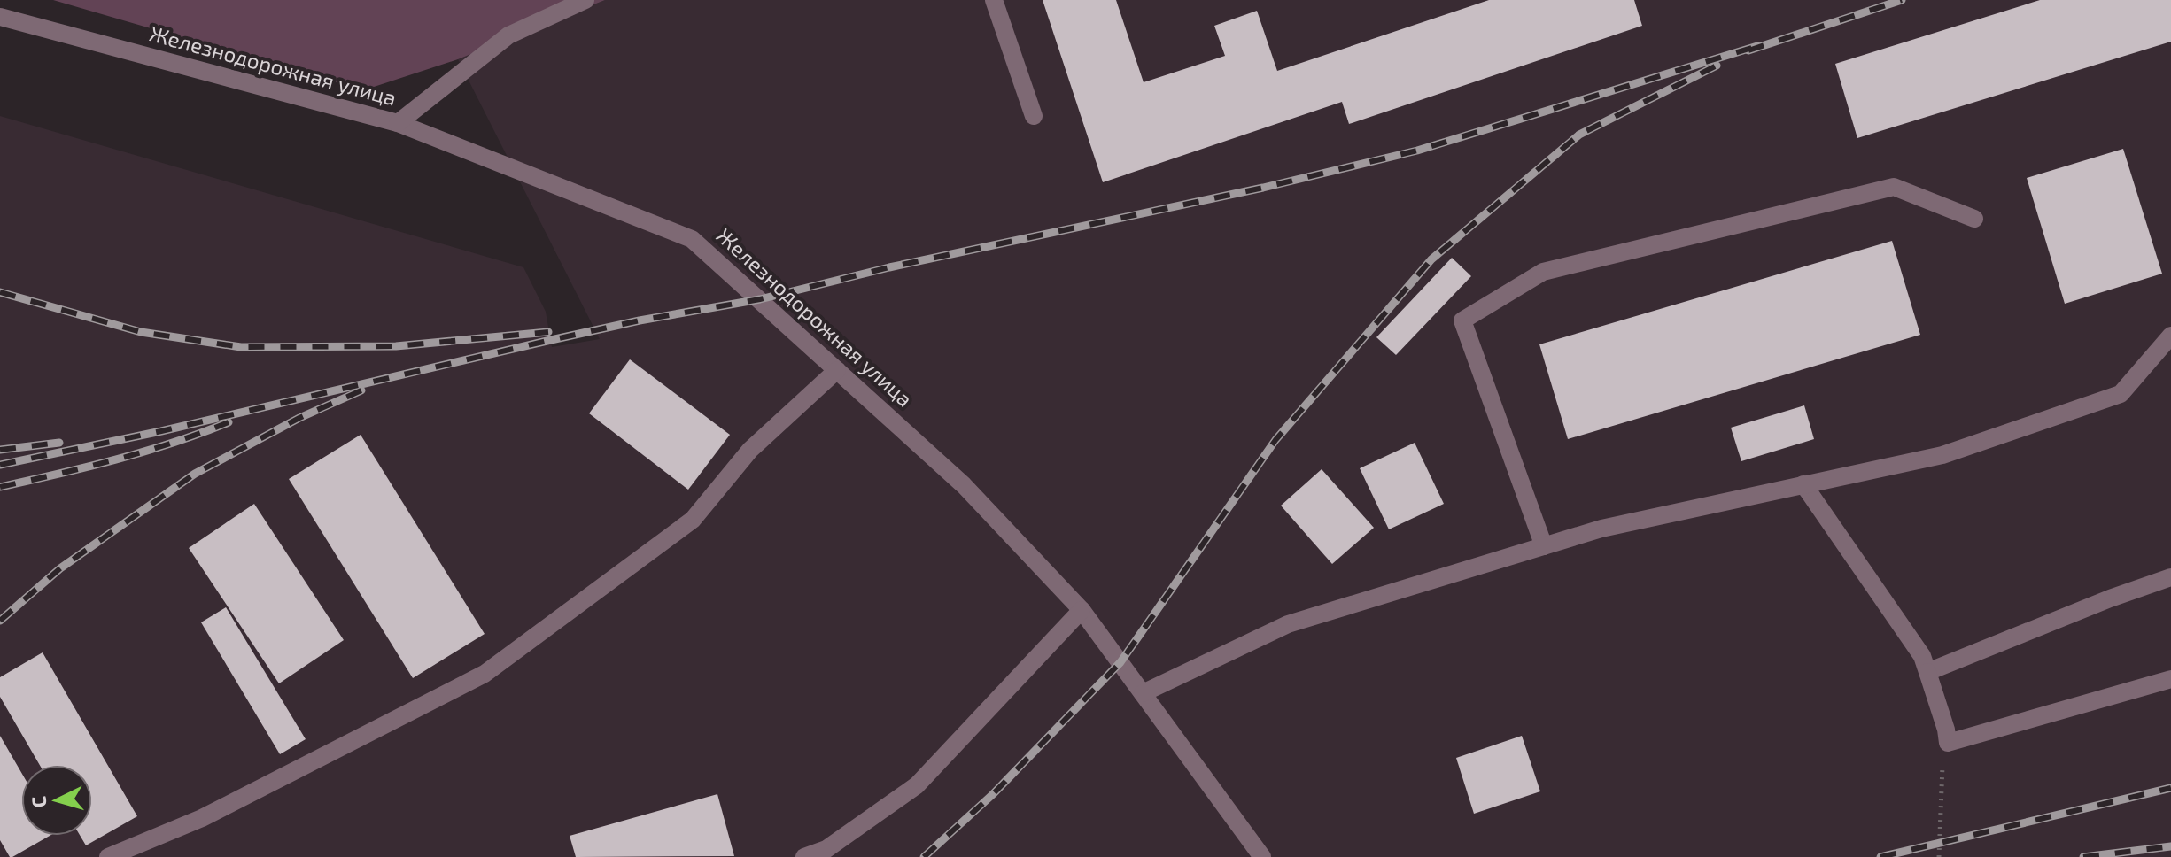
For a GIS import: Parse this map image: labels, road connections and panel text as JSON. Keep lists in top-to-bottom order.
{
  "streets": {
    "street": ["Железнодорожная улица"]
  },
  "north": "left"
}
